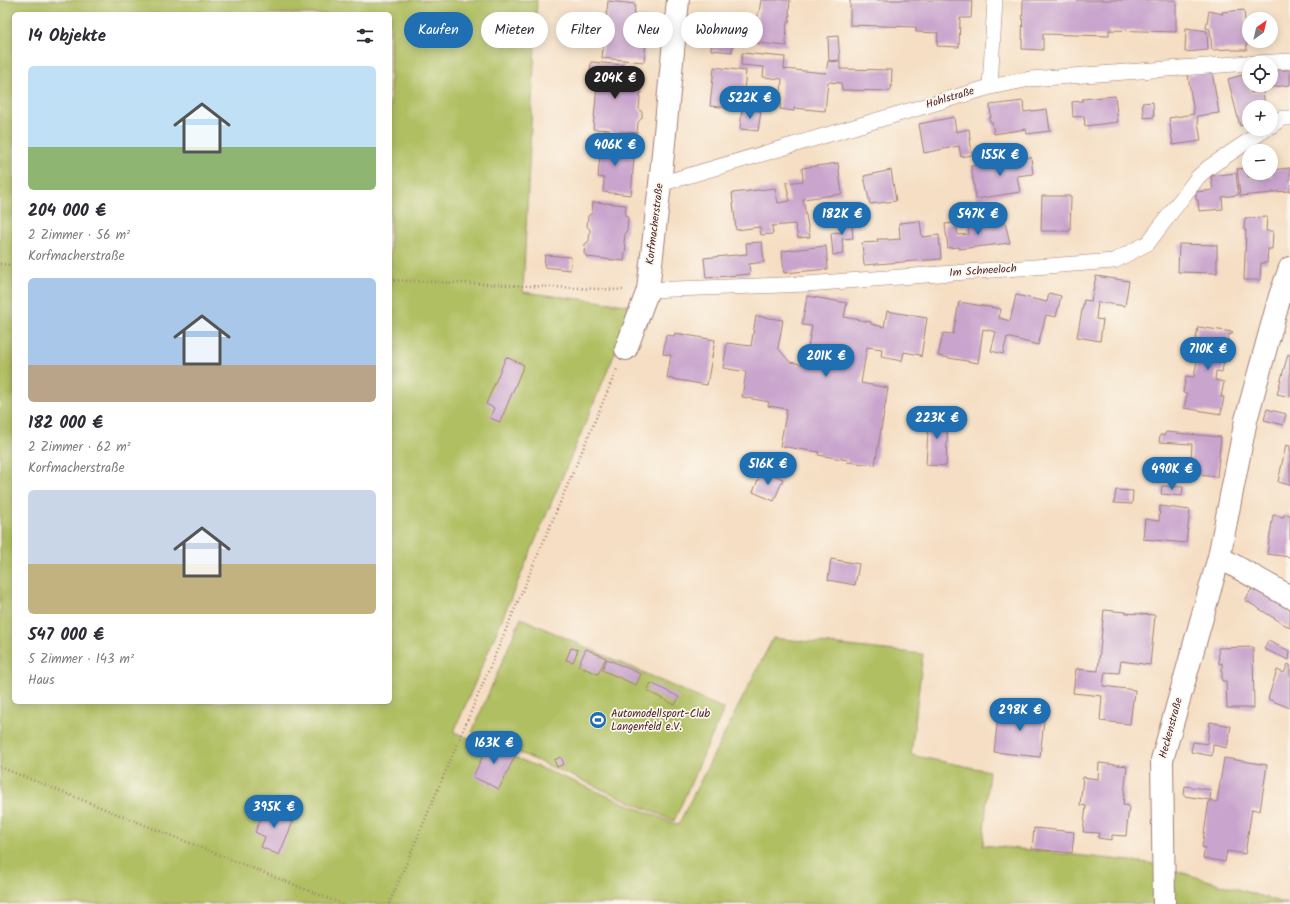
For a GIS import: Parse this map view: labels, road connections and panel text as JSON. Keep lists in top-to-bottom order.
{
  "streets": {
    "street": ["Korfmacherstraße", "Heckenstraße"],
    "lane": ["Hohlstraße", "Im Schneeloch"]
  },
  "crossings": [
    ["Hohlstraße", "Korfmacherstraße"],
    ["Korfmacherstraße", "Im Schneeloch"]
  ],
  "places": {
    "sports": ["Automodellsport-Club Langenfeld e.V."]
  },
  "north": "top right",
  "page": {
    "map_buttons": ["+", "−"],
    "chip": [
      "Kaufen",
      "Mieten",
      "Filter",
      "Neu",
      "Wohnung"
    ],
    "heading": "14 Objekte",
    "list": [
      {
        "name": "204 000 €",
        "note": "2 Zimmer · 56 m² · Korfmacherstraße"
      },
      {
        "name": "182 000 €",
        "note": "2 Zimmer · 62 m² · Korfmacherstraße"
      },
      {
        "name": "547 000 €",
        "note": "5 Zimmer · 143 m² · Haus"
      }
    ],
    "price": [
      "204K €",
      "522K €",
      "406K €",
      "155K €",
      "182K €",
      "547K €",
      "710K €",
      "201K €",
      "223K €",
      "516K €",
      "490K €",
      "298K €",
      "163K €",
      "395K €"
    ]
  }
}
